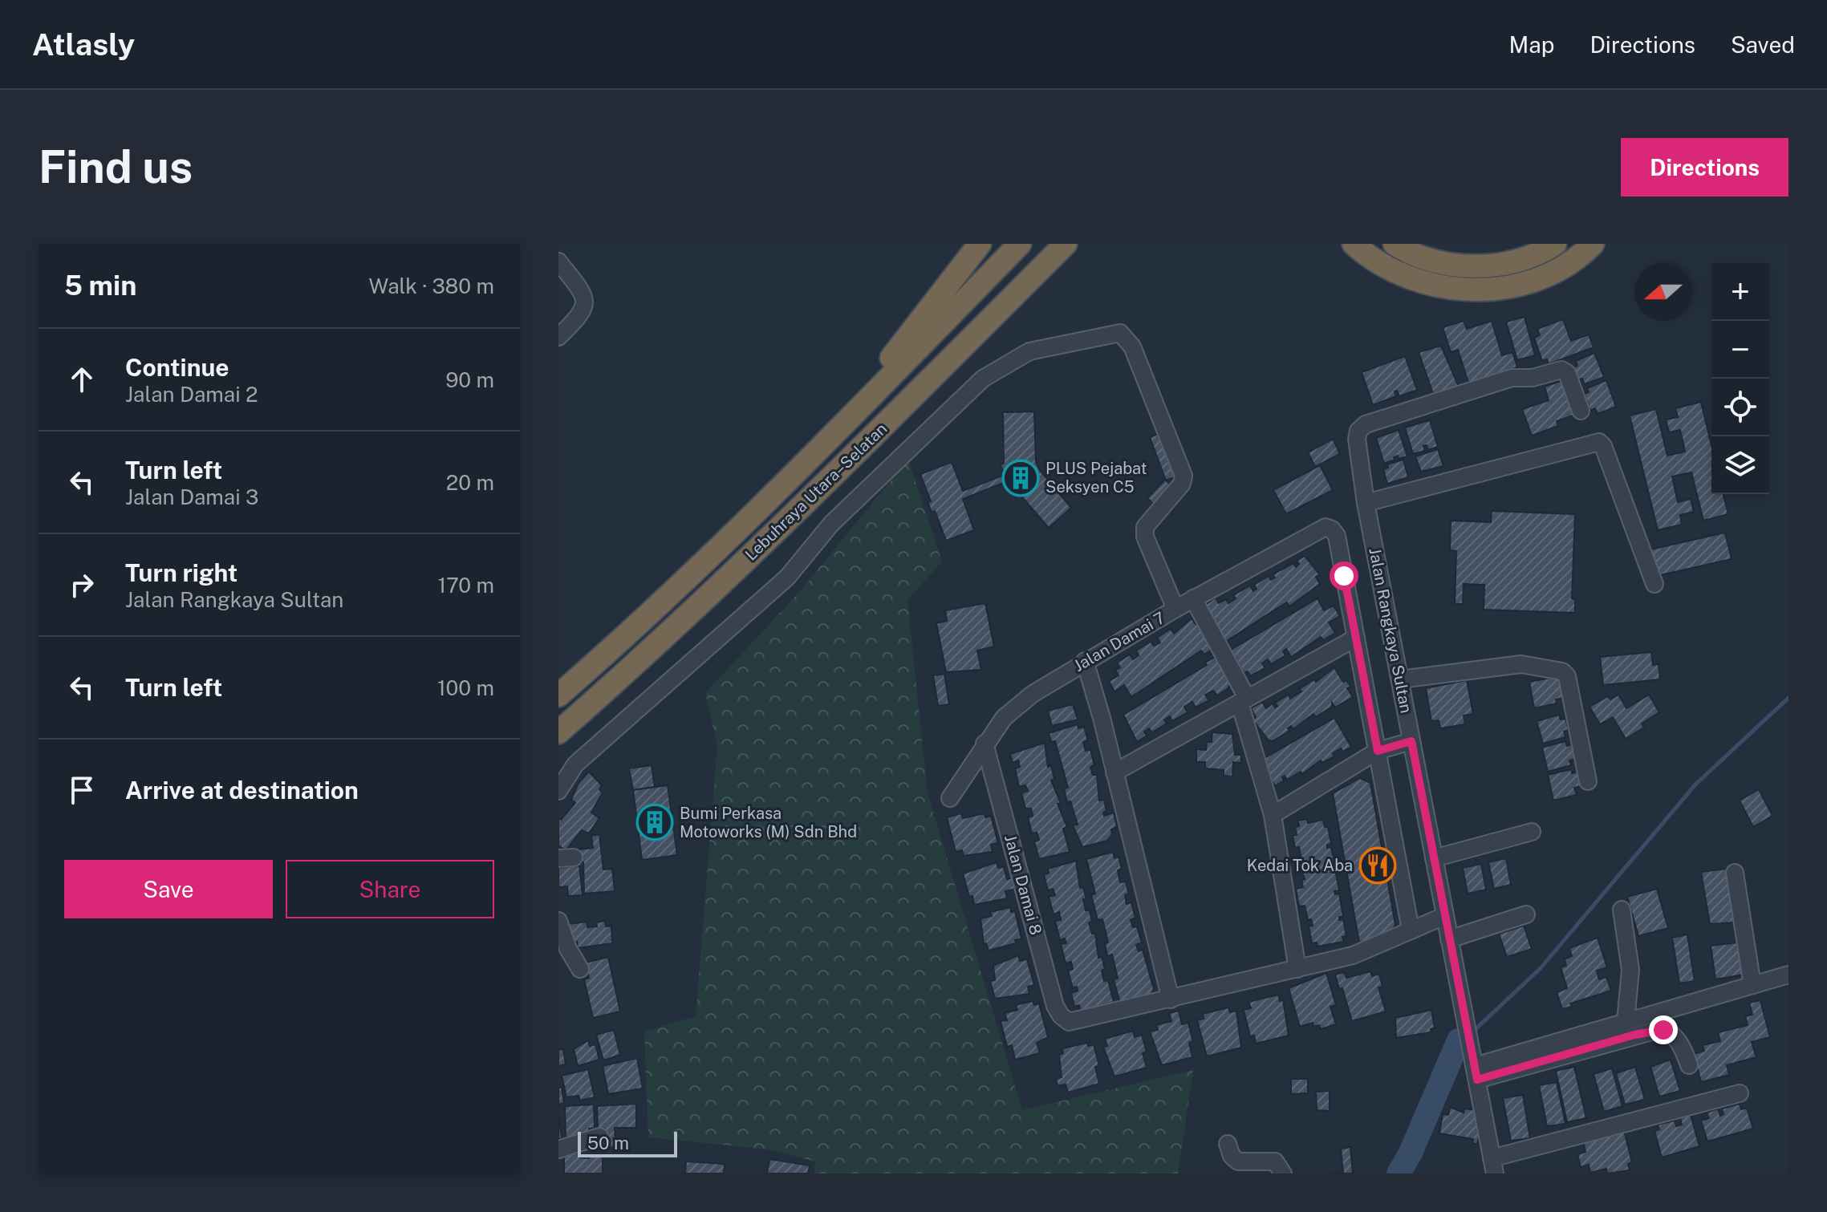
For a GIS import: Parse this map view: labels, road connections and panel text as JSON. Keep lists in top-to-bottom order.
{
  "streets": {
    "highway": ["Lebuhraya Utara–Selatan"],
    "street": ["Jalan Rangkaya Sultan", "Jalan Damai 7", "Jalan Damai 8"]
  },
  "crossings": [
    ["Jalan Damai 7", "Jalan Damai 8"]
  ],
  "places": {
    "building": ["PLUS Pejabat Seksyen C5", "Bumi Perkasa Motoworks (M) Sdn Bhd"],
    "restaurant": ["Kedai Tok Aba"]
  },
  "scale_bar": "50 m",
  "north": "left",
  "page": {
    "header": "Atlasly",
    "nav": ["Map", "Directions", "Saved"],
    "buttons": [
      "Directions",
      ["Save", "Share"]
    ],
    "title": "Find us",
    "heading": ["5 min", "Walk · 380 m"],
    "map_buttons": ["+", "−"],
    "list": [
      ["Continue", "Jalan Damai 2", "90 m"],
      ["Turn left", "Jalan Damai 3", "20 m"],
      ["Turn right", "Jalan Rangkaya Sultan", "170 m"],
      ["Turn left", "100 m"],
      "Arrive at destination"
    ],
    "scale": "50 m"
  }
}
